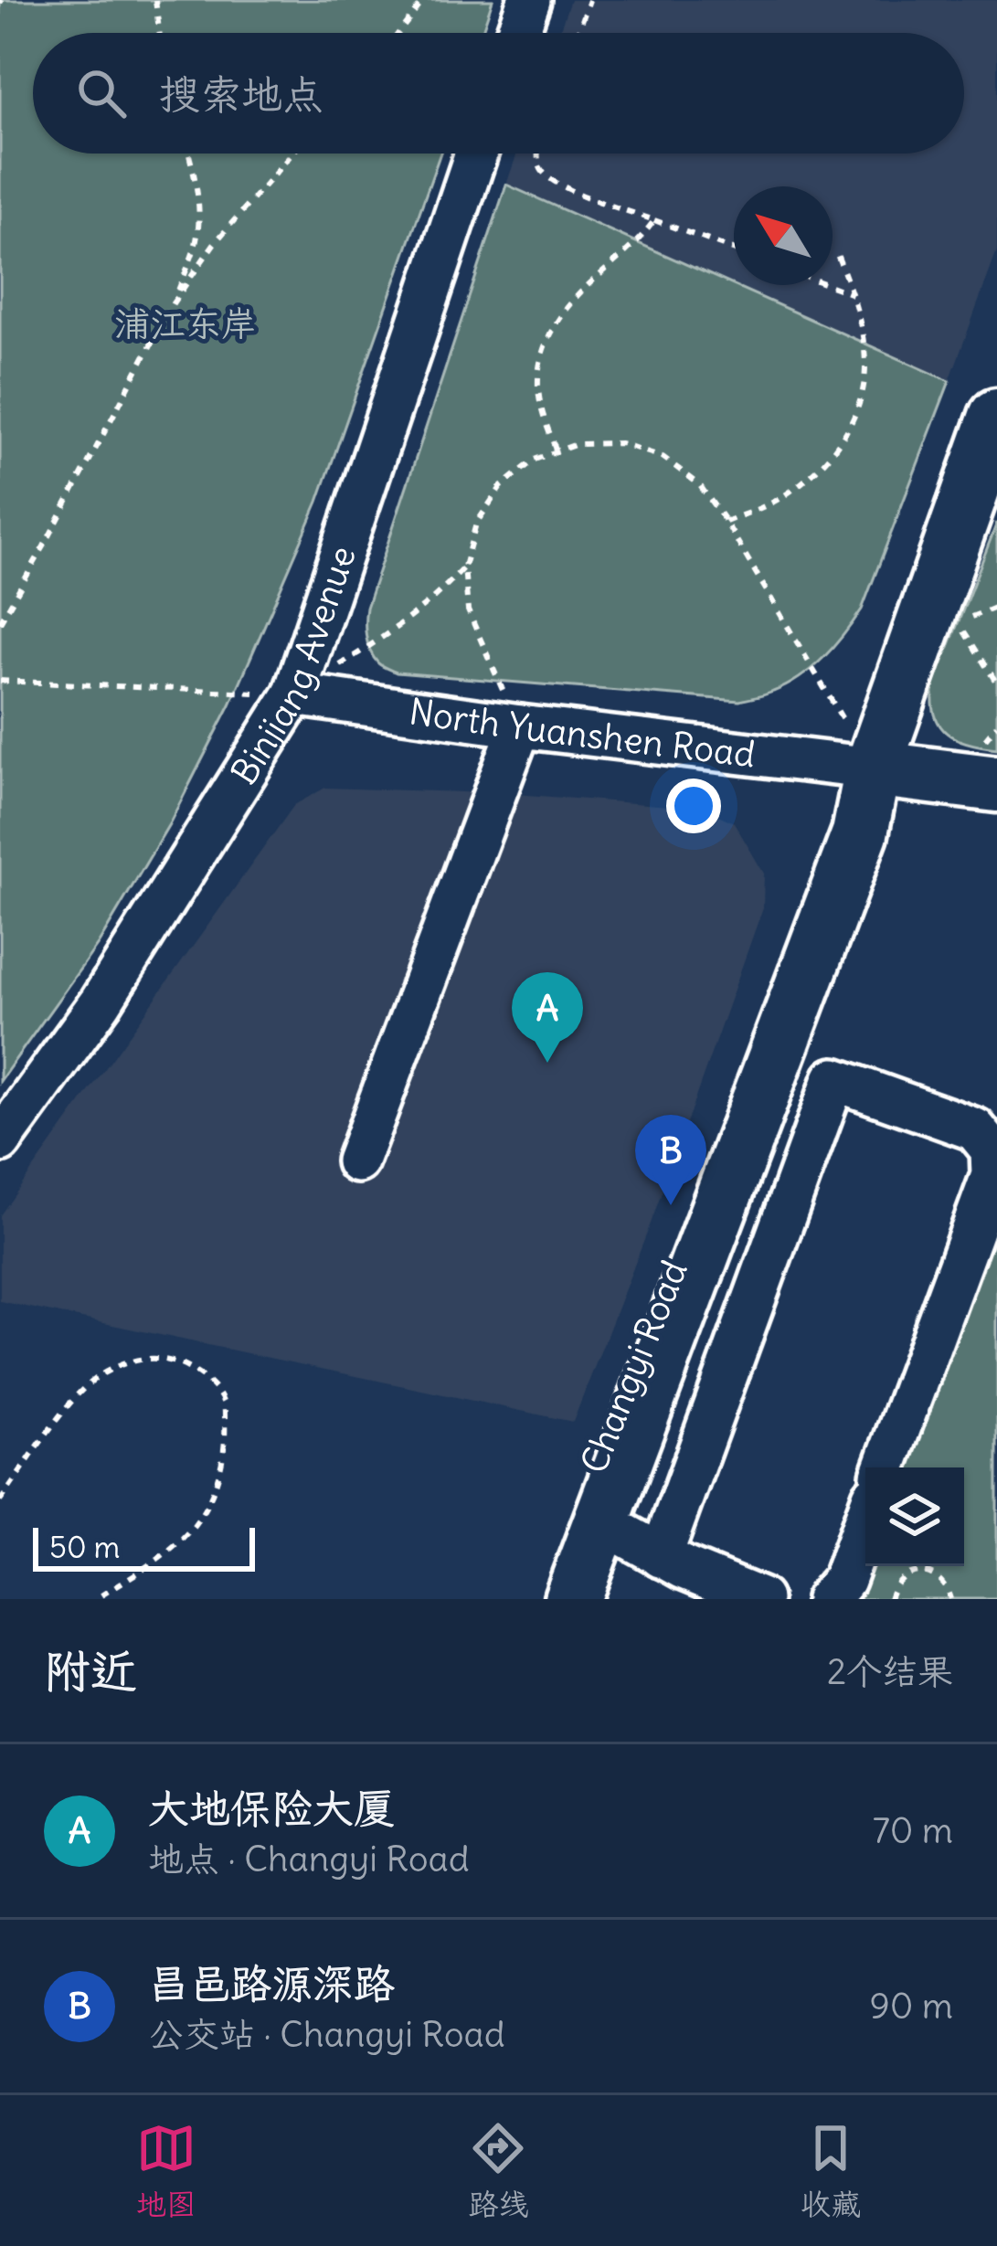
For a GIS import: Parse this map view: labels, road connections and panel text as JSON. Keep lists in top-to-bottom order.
{
  "streets": {
    "main road": ["Changyi Road"],
    "street": ["Binjiang Avenue", "North Yuanshen Road"]
  },
  "crossings": [
    ["Binjiang Avenue", "North Yuanshen Road"],
    ["North Yuanshen Road", "Changyi Road"]
  ],
  "parks": ["浦江东岸"],
  "scale_bar": "50 m",
  "north": "top left",
  "page": {
    "search": "搜索地点",
    "pins": ["A", "B"],
    "scale": "50 m",
    "heading": ["附近", "2个结果"],
    "list": [
      {
        "mark": "A",
        "name": "大地保险大厦",
        "note": "地点 · Changyi Road",
        "value": "70 m"
      },
      {
        "mark": "B",
        "name": "昌邑路源深路",
        "note": "公交站 · Changyi Road",
        "value": "90 m"
      }
    ],
    "nav": ["地图", "路线", "收藏"]
  }
}
